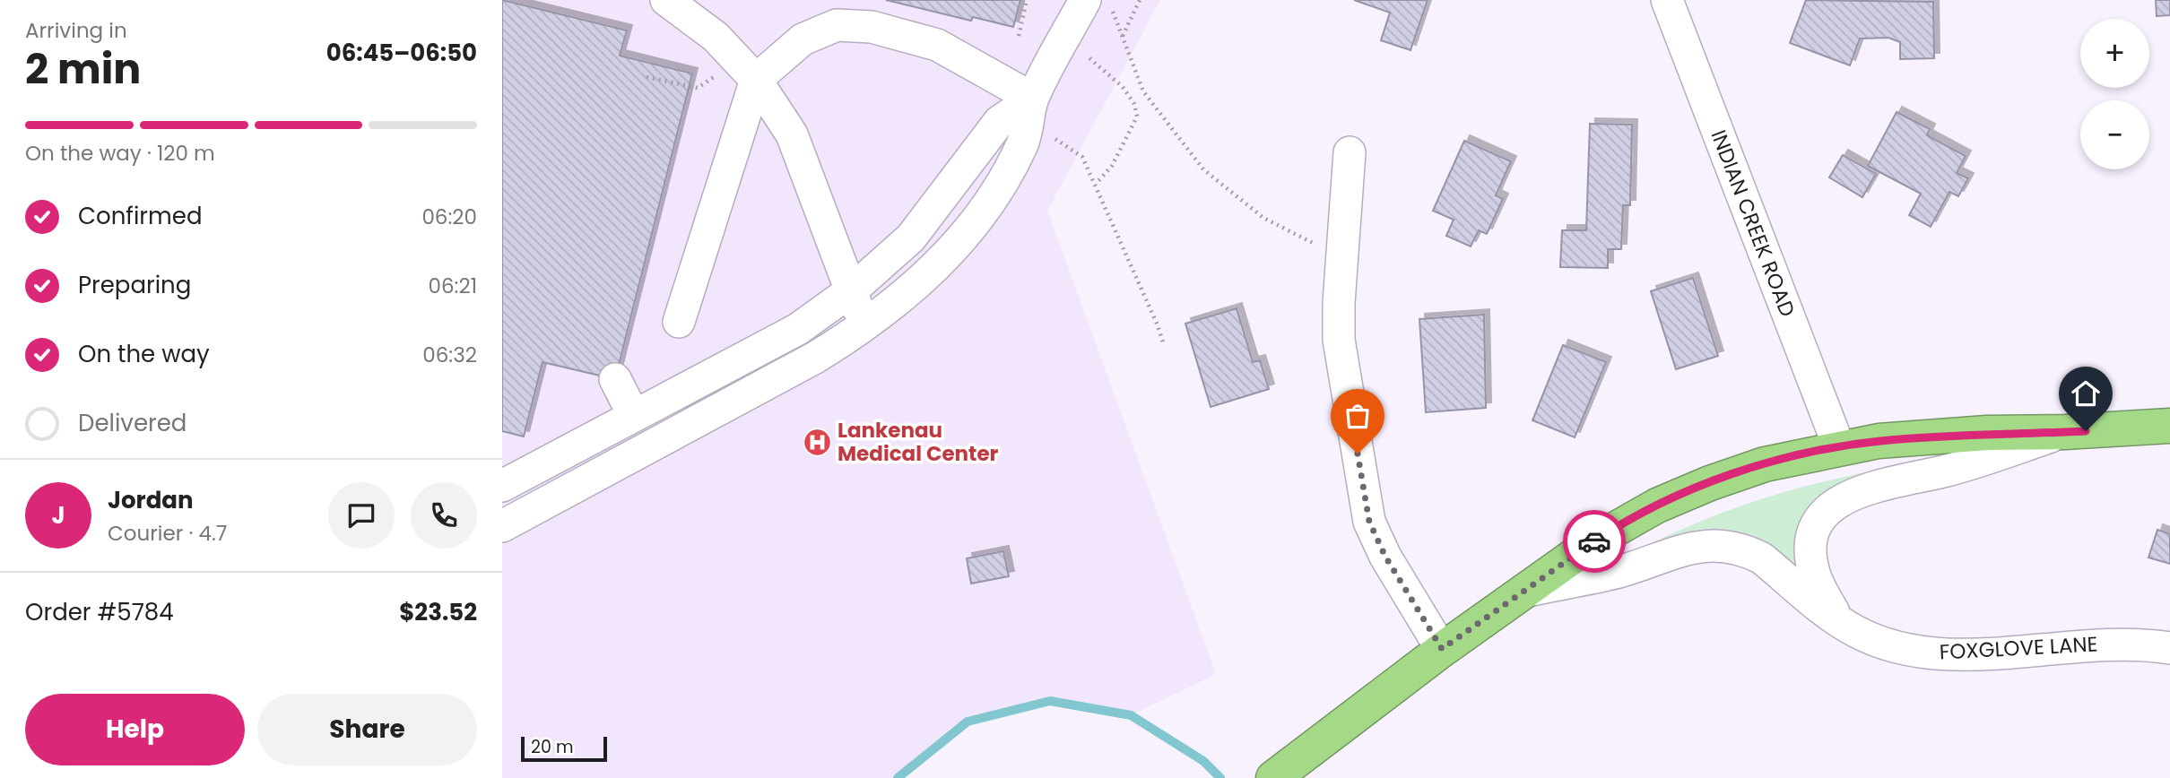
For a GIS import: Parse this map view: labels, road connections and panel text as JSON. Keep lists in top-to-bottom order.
{
  "streets": {
    "street": ["INDIAN CREEK ROAD", "FOXGLOVE LANE"]
  },
  "places": {
    "hospital": ["Lankenau Medical Center"]
  },
  "scale_bar": "20 m",
  "page": {
    "heading": ["2 min", "Arriving in", "06:45–06:50"],
    "panel": [
      "Jordan",
      "Courier · 4.7",
      "Order #5784",
      "$23.52"
    ],
    "map_buttons": ["+", "−"],
    "bar": "On the way · 120 m",
    "list": [
      ["Confirmed", "06:20"],
      ["Preparing", "06:21"],
      ["On the way", "06:32"],
      "Delivered"
    ],
    "round": "J",
    "buttons": ["Help", "Share"],
    "scale": "20 m"
  }
}
